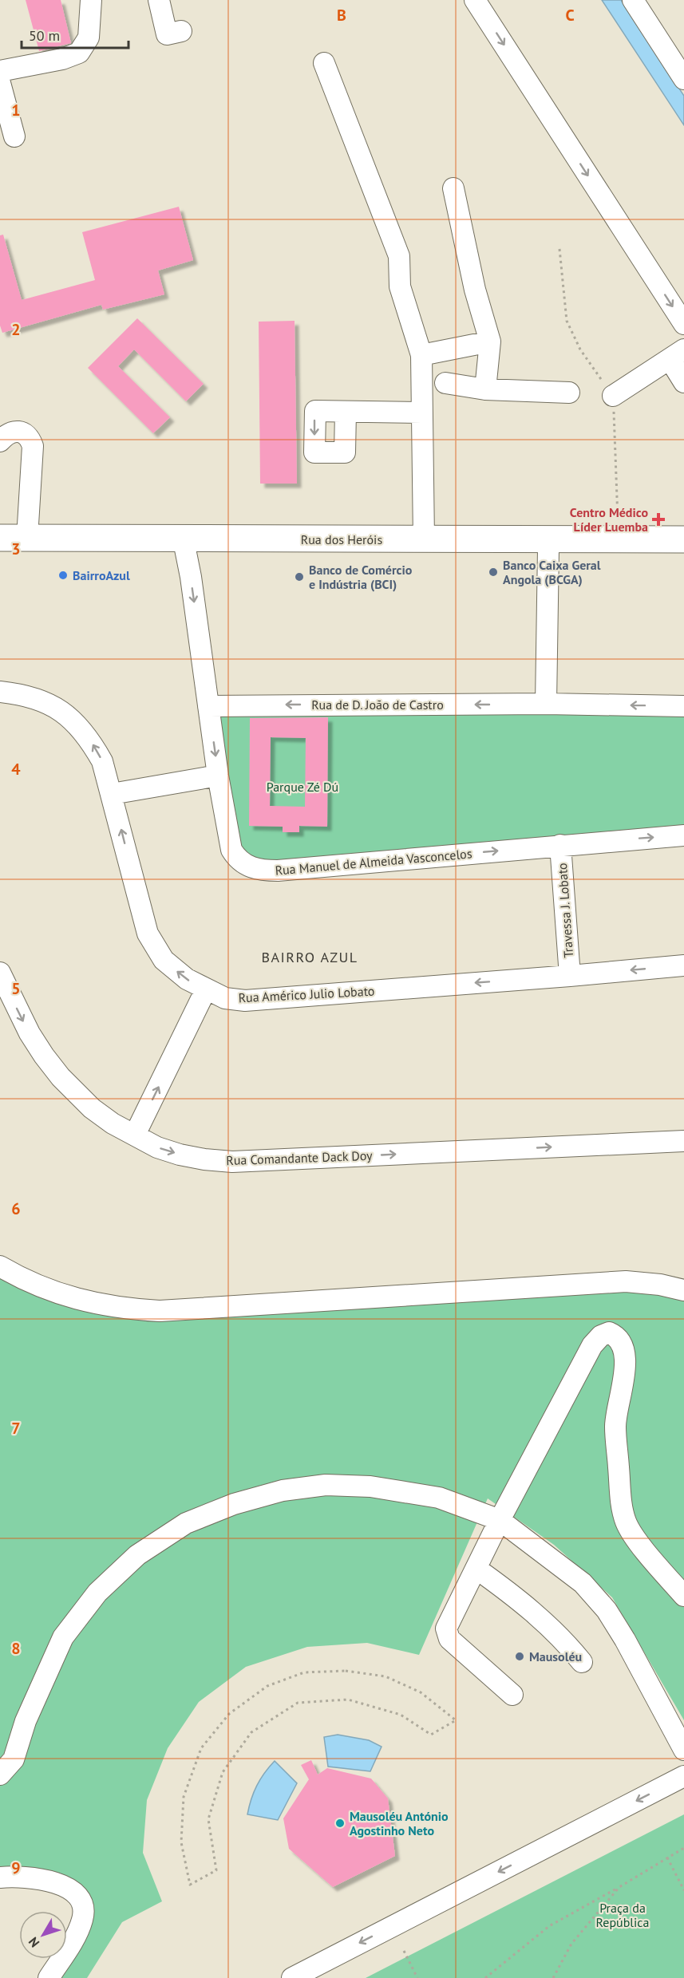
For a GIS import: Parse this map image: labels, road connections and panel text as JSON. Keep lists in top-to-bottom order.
{
  "streets": {
    "main road": ["Rua dos Heróis"],
    "street": [
      "Rua de D. João de Castro",
      "Rua Manuel de Almeida Vasconcelos",
      "Travessa J. Lobato",
      "Rua Américo Julio Lobato",
      "Rua Comandante Dack Doy"
    ]
  },
  "crossings": [
    ["Rua dos Heróis", "Rua Manuel de Almeida Vasconcelos"],
    ["Rua de D. João de Castro", "Rua Manuel de Almeida Vasconcelos"],
    ["Rua Manuel de Almeida Vasconcelos", "Travessa J. Lobato"],
    ["Travessa J. Lobato", "Rua Américo Julio Lobato"]
  ],
  "one_way": ["Rua de D. João de Castro", "Rua Américo Julio Lobato"],
  "districts": ["BAIRRO AZUL"],
  "parks": ["Parque Zé Dú", "Praça da República"],
  "places": {
    "health": ["Centro Médico Líder Luemba"],
    "other": [
      "Banco Caixa Geral Angola (BCGA)",
      "BairroAzul",
      "Banco de Comércio e Indústria (BCI)",
      "Mausoléu",
      "Mausoléu António Agostinho Neto"
    ]
  },
  "scale_bar": "50 m",
  "north": "bottom left",
  "grid": {
    "columns": ["B", "C"],
    "rows": [
      "1",
      "2",
      "3",
      "4",
      "5",
      "6",
      "7",
      "8",
      "9"
    ]
  }
}
